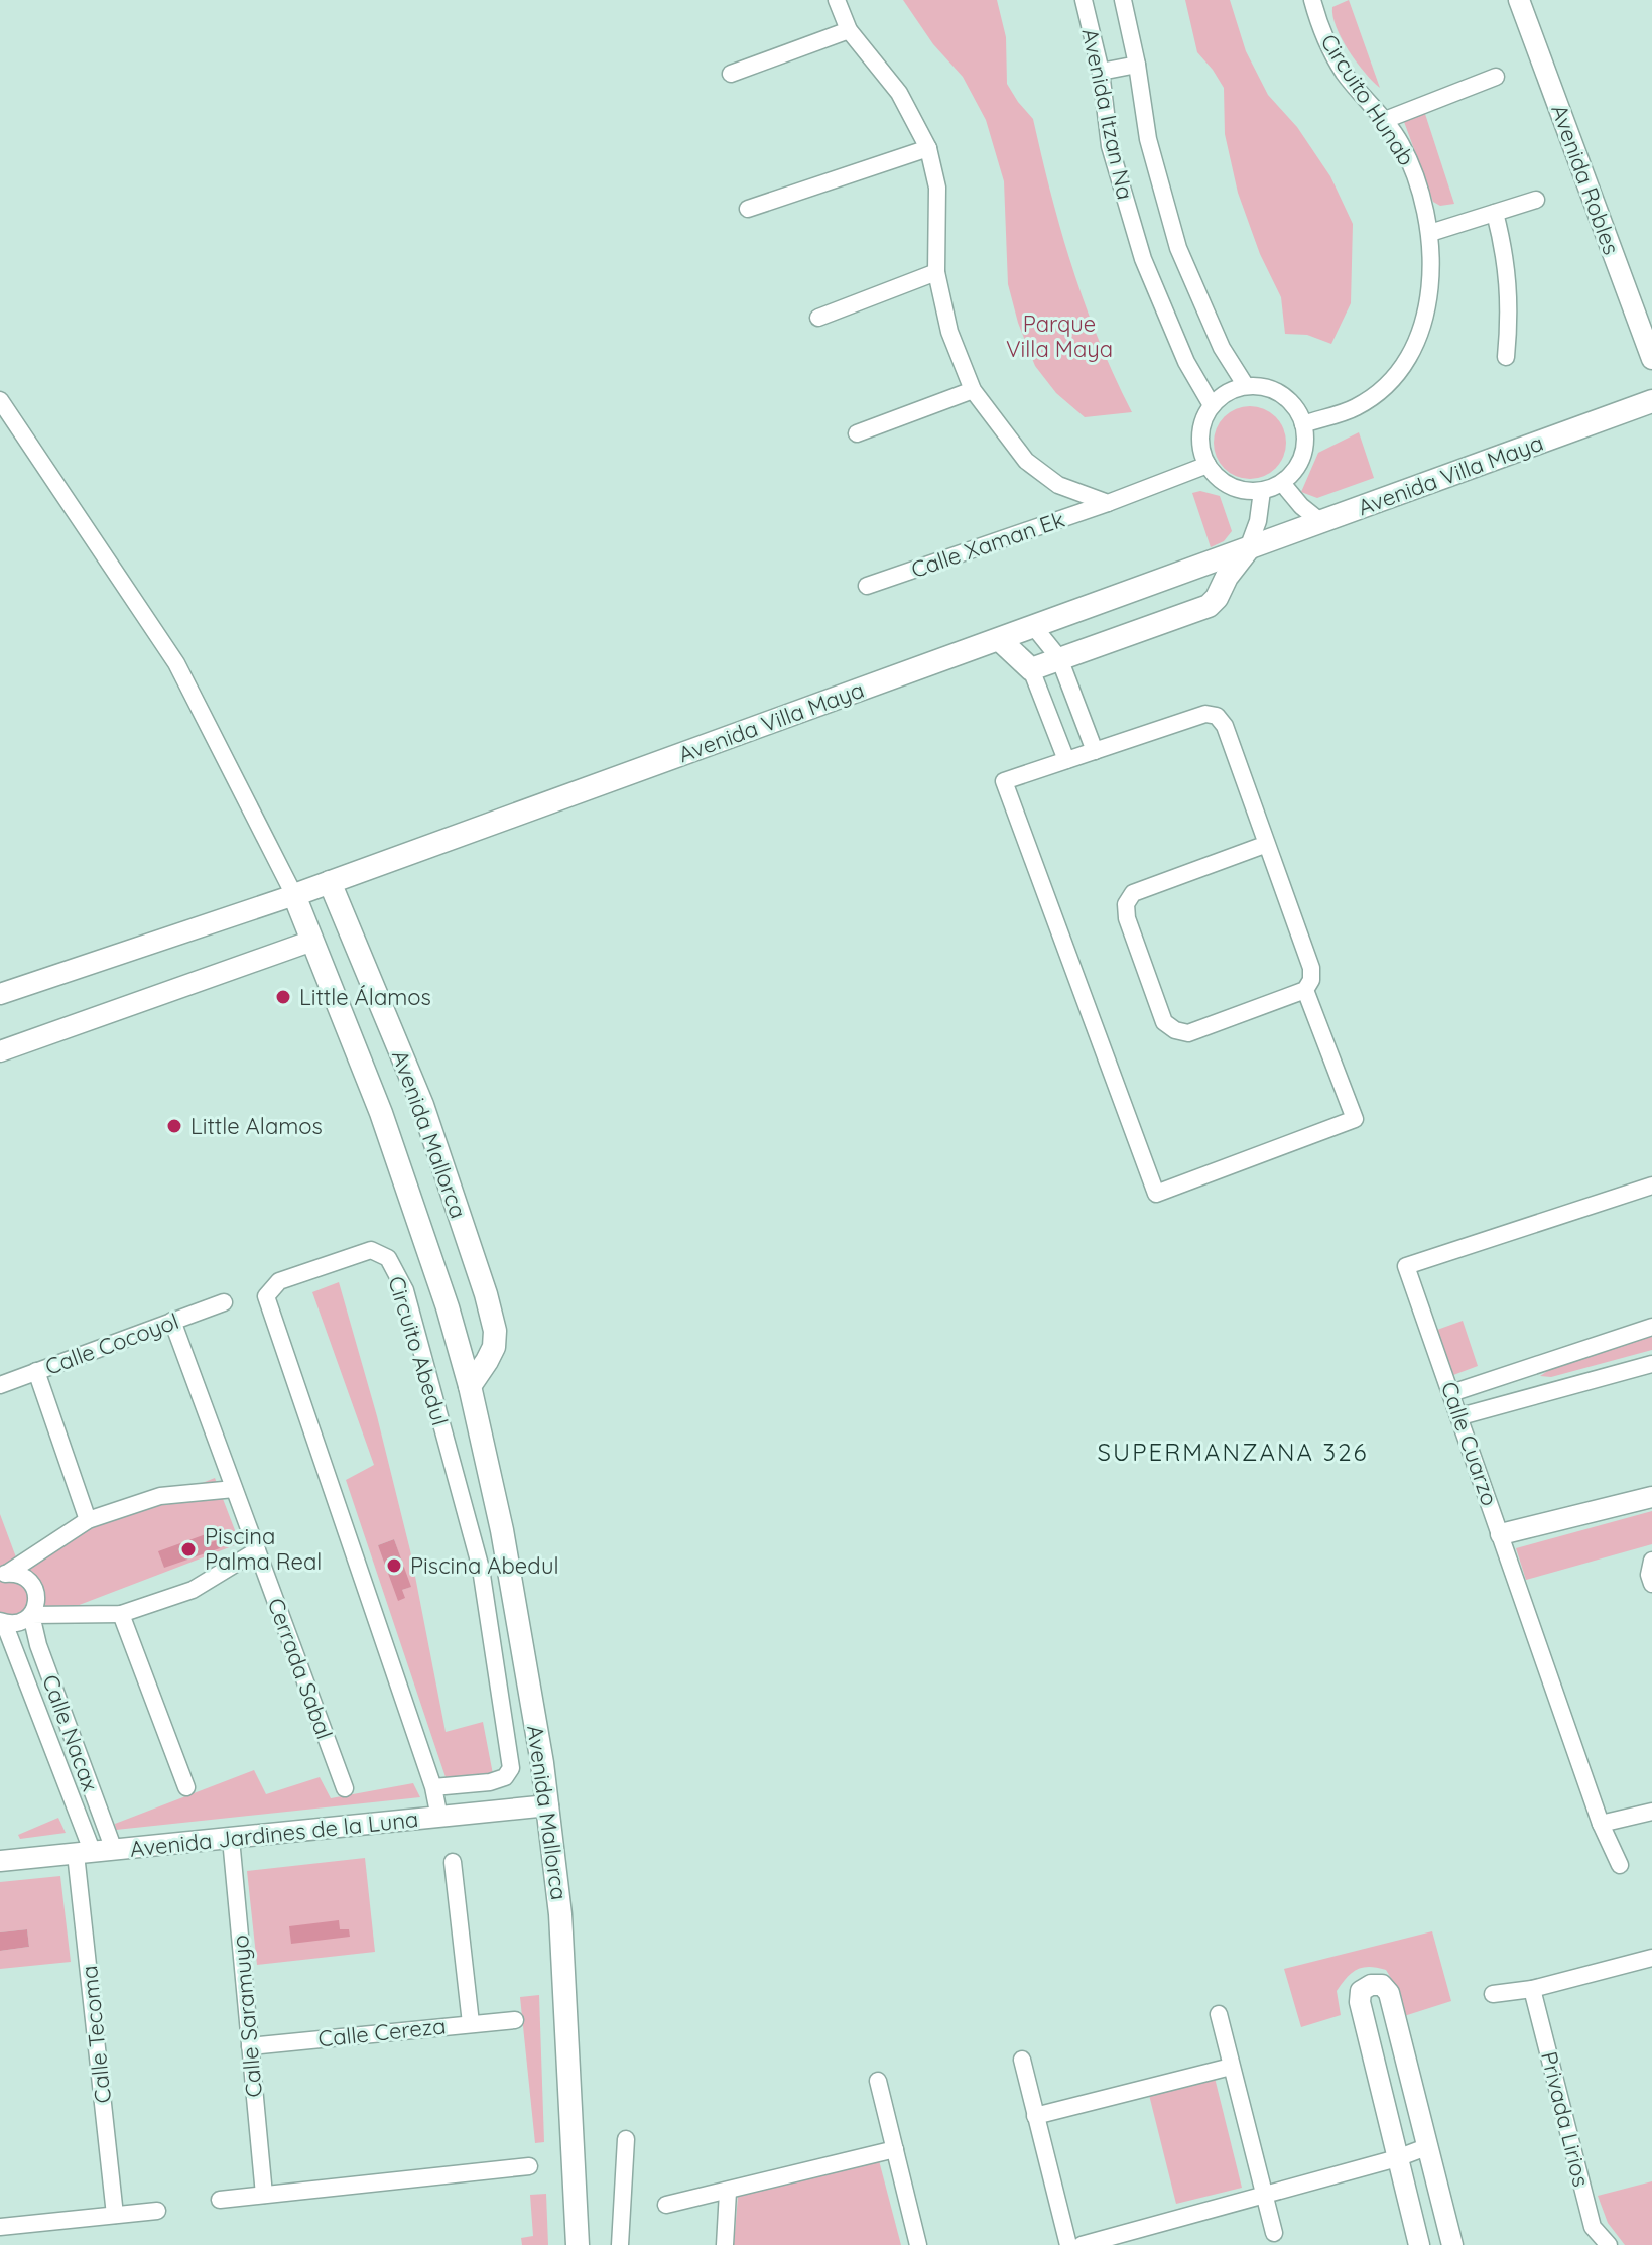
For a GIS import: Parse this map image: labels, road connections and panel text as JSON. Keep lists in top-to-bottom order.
{
  "streets": {
    "main road": ["Avenida Villa Maya", "Avenida Mallorca"],
    "street": [
      "Circuito Hunab",
      "Avenida Itzan Na",
      "Avenida Robles",
      "Calle Xaman Ek",
      "Calle Cocoyol",
      "Circuito Abedul",
      "Calle Cuarzo",
      "Cerrada Sabal",
      "Calle Nacax",
      "Avenida Jardines de la Luna",
      "Calle Saramuyo",
      "Calle Cereza",
      "Calle Tecoma",
      "Privada Lirios"
    ]
  },
  "crossings": [
    ["Circuito Hunab", "Avenida Itzan Na"],
    ["Avenida Villa Maya", "Avenida Mallorca"],
    ["Avenida Mallorca", "Avenida Jardines de la Luna"],
    ["Calle Cocoyol", "Cerrada Sabal"],
    ["Circuito Abedul", "Avenida Jardines de la Luna"],
    ["Calle Nacax", "Avenida Jardines de la Luna"],
    ["Calle Nacax", "Calle Tecoma"],
    ["Avenida Jardines de la Luna", "Calle Saramuyo"],
    ["Avenida Jardines de la Luna", "Calle Tecoma"],
    ["Calle Saramuyo", "Calle Cereza"]
  ],
  "districts": ["SUPERMANZANA 326"],
  "parks": ["Parque Villa Maya"],
  "places": [
    "Little Álamos",
    "Little Alamos",
    "Piscina Palma Real",
    "Piscina Abedul"
  ]
}
